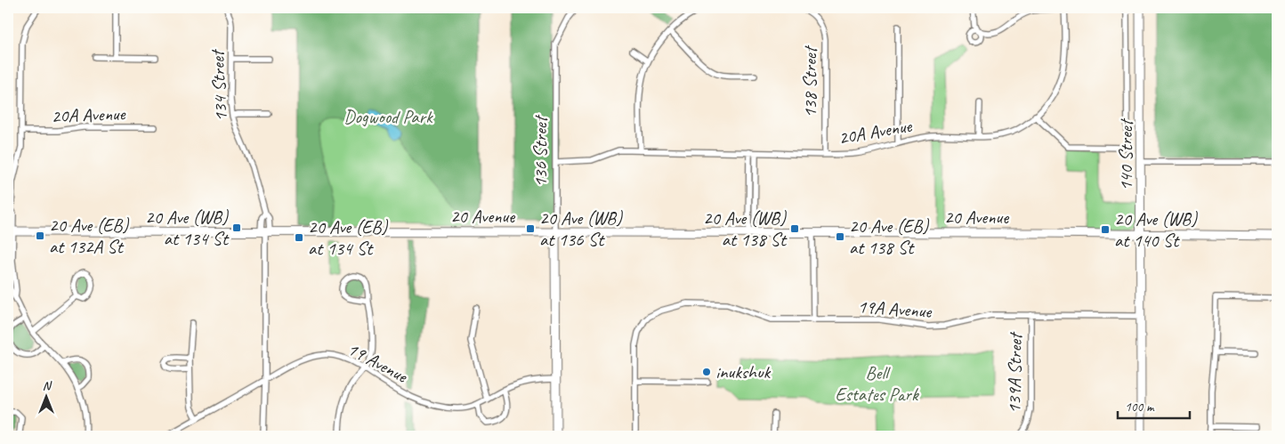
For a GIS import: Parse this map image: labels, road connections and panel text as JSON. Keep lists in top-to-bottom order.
{
  "streets": {
    "street": [
      "138 Street",
      "134 Street",
      "20A Avenue",
      "136 Street",
      "140 Street",
      "20 Avenue",
      "19A Avenue",
      "19 Avenue",
      "139A Street"
    ]
  },
  "crossings": [
    ["138 Street", "20A Avenue"],
    ["134 Street", "20 Avenue"],
    ["134 Street", "19 Avenue"],
    ["20A Avenue", "136 Street"],
    ["136 Street", "20 Avenue"],
    ["136 Street", "19 Avenue"],
    ["140 Street", "20 Avenue"],
    ["140 Street", "19A Avenue"],
    ["19A Avenue", "139A Street"]
  ],
  "parks": ["Dogwood Park", "Bell Estates Park"],
  "places": {
    "transit": [
      "20 Ave (WB) at 134 St",
      "20 Ave (WB) at 136 St",
      "20 Ave (WB) at 138 St",
      "20 Ave (WB) at 140 St",
      "20 Ave (EB) at 132A St",
      "20 Ave (EB) at 138 St",
      "20 Ave (EB) at 134 St"
    ],
    "other": ["inukshuk"]
  },
  "scale_bar": "100 m",
  "north": "top"
}
